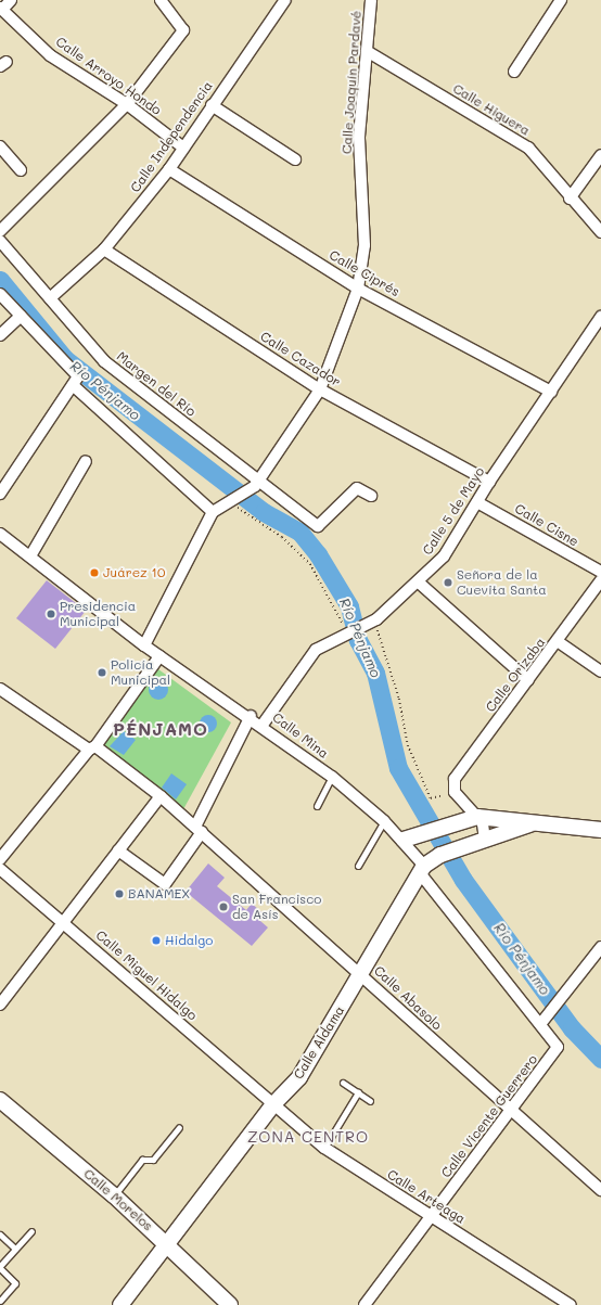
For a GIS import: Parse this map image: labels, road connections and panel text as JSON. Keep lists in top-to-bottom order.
{
  "streets": {
    "street": [
      "Calle Arroyo Hondo",
      "Calle Joaquín Pardavé",
      "Calle Higuera",
      "Calle Independencia",
      "Calle Ciprés",
      "Calle Cazador",
      "Margen del Río",
      "Calle 5 de Mayo",
      "Calle Cisne",
      "Calle Orizaba",
      "Calle Mina",
      "Calle Miguel Hidalgo",
      "Calle Abasolo",
      "Calle Aldama",
      "Calle Vicente Guerrero",
      "Calle Arteaga",
      "Calle Morelos"
    ]
  },
  "crossings": [
    ["Calle Arroyo Hondo", "Calle Independencia"],
    ["Calle Joaquín Pardavé", "Calle Higuera"],
    ["Calle Joaquín Pardavé", "Calle Ciprés"],
    ["Calle Joaquín Pardavé", "Calle Cazador"],
    ["Calle Joaquín Pardavé", "Margen del Río"],
    ["Calle Independencia", "Calle Ciprés"],
    ["Calle Independencia", "Calle Cazador"],
    ["Calle Independencia", "Margen del Río"],
    ["Calle Ciprés", "Calle 5 de Mayo"],
    ["Calle Cazador", "Calle 5 de Mayo"],
    ["Calle 5 de Mayo", "Calle Cisne"],
    ["Calle 5 de Mayo", "Calle Mina"],
    ["Calle Mina", "Calle Aldama"],
    ["Calle Mina", "Calle Vicente Guerrero"],
    ["Calle Miguel Hidalgo", "Calle Aldama"],
    ["Calle Miguel Hidalgo", "Calle Arteaga"],
    ["Calle Abasolo", "Calle Aldama"],
    ["Calle Abasolo", "Calle Vicente Guerrero"],
    ["Calle Aldama", "Calle Arteaga"],
    ["Calle Aldama", "Calle Morelos"],
    ["Calle Vicente Guerrero", "Calle Arteaga"]
  ],
  "districts": ["PÉNJAMO", "ZONA CENTRO"],
  "water": ["Río Pénjamo"],
  "places": [
    "Juárez 10",
    "Señora de la Cuevita Santa",
    "Presidencia Municipal",
    "Policía Municipal",
    "BANAMEX",
    "San Francisco de Asís",
    "Hidalgo"
  ]
}
